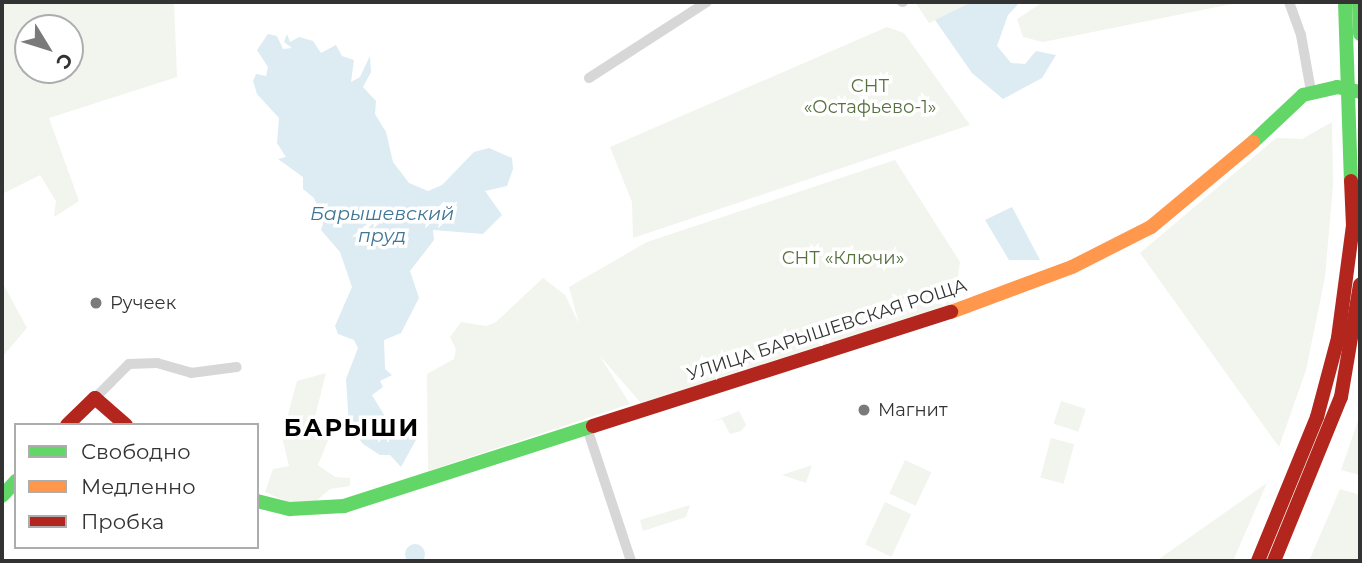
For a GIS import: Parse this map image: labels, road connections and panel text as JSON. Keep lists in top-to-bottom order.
{
  "streets": {
    "street": ["УЛИЦА БАРЫШЕВСКАЯ РОЩА"]
  },
  "districts": ["БАРЫШИ"],
  "water": ["Барышевский пруд"],
  "parks": ["СНТ «Остафьево-1»", "СНТ «Ключи»"],
  "places": ["Ручеек", "Магнит"],
  "legend": ["Свободно", "Медленно", "Пробка"],
  "north": "bottom right"
}
